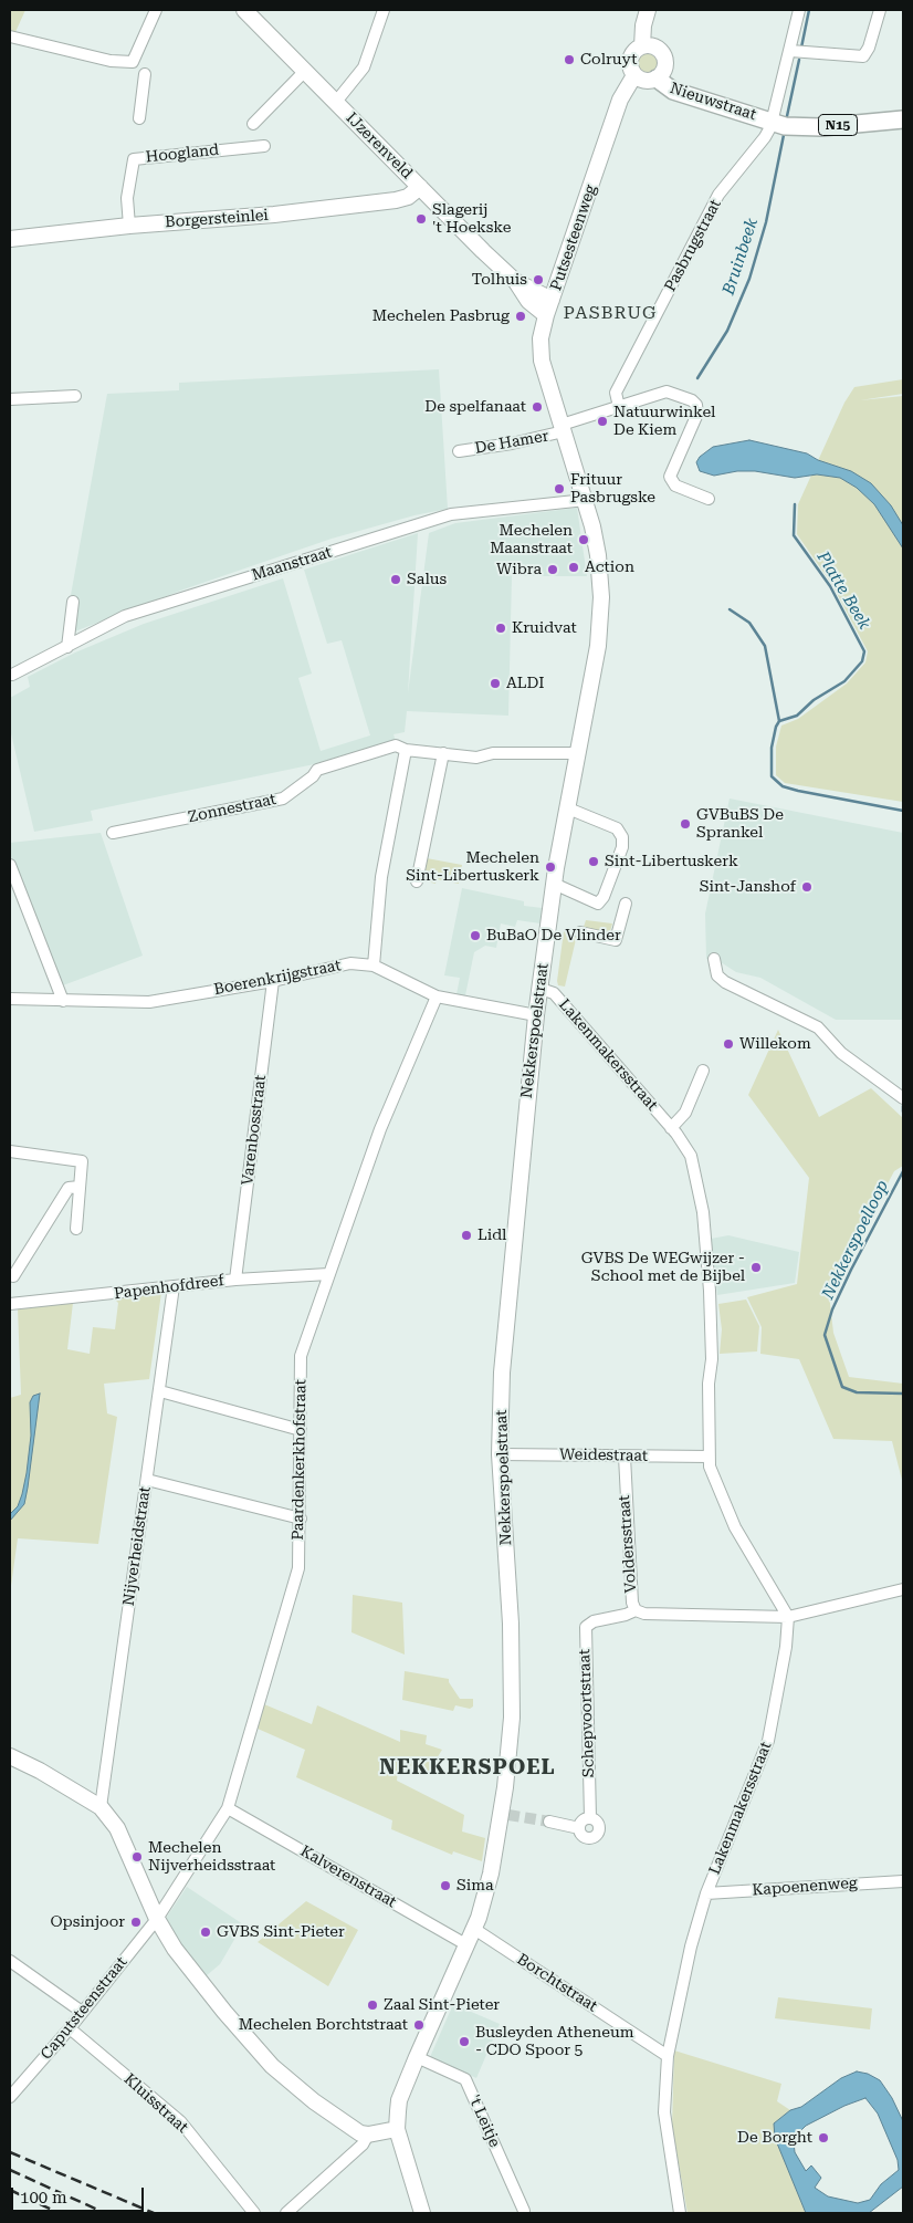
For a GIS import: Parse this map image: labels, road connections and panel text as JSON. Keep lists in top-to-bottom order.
{
  "streets": {
    "main road": [
      "Nieuwstraat",
      "N15",
      "IJzerenveld",
      "Borgersteinlei",
      "Putsesteenweg",
      "Nekkerspoelstraat"
    ],
    "street": [
      "Hoogland",
      "Pasbrugstraat",
      "De Hamer",
      "Maanstraat",
      "Zonnestraat",
      "Boerenkrijgstraat",
      "Lakenmakersstraat",
      "Varenbosstraat",
      "Papenhofdreef",
      "Weidestraat",
      "Paardenkerkhofstraat",
      "Voldersstraat",
      "Nijverheidstraat",
      "Schepvoortstraat",
      "Kalverenstraat",
      "Kapoenenweg",
      "Borchtstraat",
      "Caputsteenstraat",
      "Kluisstraat",
      "'t Leitje"
    ]
  },
  "crossings": [
    ["Nieuwstraat", "N15"],
    ["Nieuwstraat", "Putsesteenweg"],
    ["Nieuwstraat", "Pasbrugstraat"],
    ["N15", "Putsesteenweg"],
    ["N15", "Pasbrugstraat"],
    ["IJzerenveld", "Borgersteinlei"],
    ["IJzerenveld", "Putsesteenweg"],
    ["Hoogland", "Borgersteinlei"],
    ["Putsesteenweg", "De Hamer"],
    ["Putsesteenweg", "Maanstraat"],
    ["Putsesteenweg", "Nekkerspoelstraat"],
    ["Pasbrugstraat", "De Hamer"],
    ["Maanstraat", "Nekkerspoelstraat"],
    ["Zonnestraat", "Nekkerspoelstraat"],
    ["Boerenkrijgstraat", "Nekkerspoelstraat"],
    ["Boerenkrijgstraat", "Varenbosstraat"],
    ["Boerenkrijgstraat", "Paardenkerkhofstraat"],
    ["Nekkerspoelstraat", "Lakenmakersstraat"],
    ["Nekkerspoelstraat", "Weidestraat"],
    ["Nekkerspoelstraat", "Kalverenstraat"],
    ["Nekkerspoelstraat", "Borchtstraat"],
    ["Nekkerspoelstraat", "'t Leitje"],
    ["Lakenmakersstraat", "Weidestraat"],
    ["Lakenmakersstraat", "Voldersstraat"],
    ["Lakenmakersstraat", "Kapoenenweg"],
    ["Lakenmakersstraat", "Borchtstraat"],
    ["Varenbosstraat", "Papenhofdreef"],
    ["Papenhofdreef", "Paardenkerkhofstraat"],
    ["Papenhofdreef", "Nijverheidstraat"],
    ["Weidestraat", "Voldersstraat"],
    ["Paardenkerkhofstraat", "Kalverenstraat"],
    ["Paardenkerkhofstraat", "Caputsteenstraat"],
    ["Voldersstraat", "Schepvoortstraat"],
    ["Caputsteenstraat", "Kluisstraat"]
  ],
  "districts": ["PASBRUG", "NEKKERSPOEL"],
  "water": ["Bruinbeek", "Platte Beek", "Nekkerspoelloop"],
  "places": [
    "Colruyt",
    "Slagerij 't Hoekske",
    "Tolhuis",
    "Mechelen Pasbrug",
    "De spelfanaat",
    "Natuurwinkel De Kiem",
    "Frituur Pasbrugske",
    "Mechelen Maanstraat",
    "Action",
    "Wibra",
    "Salus",
    "Kruidvat",
    "ALDI",
    "GVBuBS De Sprankel",
    "Sint-Libertuskerk",
    "Mechelen Sint-Libertuskerk",
    "Sint-Janshof",
    "BuBaO De Vlinder",
    "Willekom",
    "Lidl",
    "GVBS De WEGwijzer - School met de Bijbel",
    "Mechelen Nijverheidsstraat",
    "Sima",
    "Opsinjoor",
    "GVBS Sint-Pieter",
    "Zaal Sint-Pieter",
    "Mechelen Borchtstraat",
    "Busleyden Atheneum - CDO Spoor 5",
    "De Borght"
  ],
  "scale_bar": "100 m"
}
